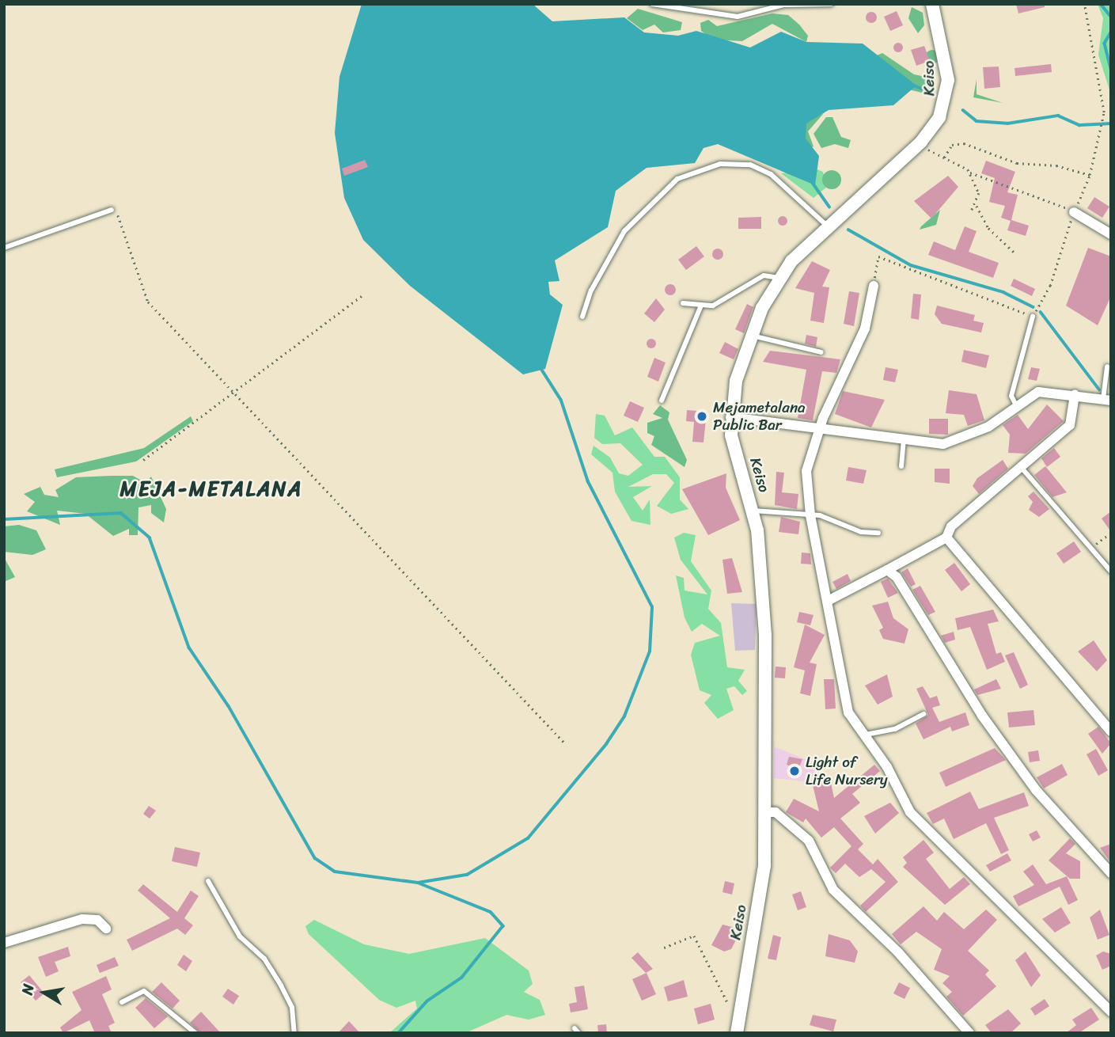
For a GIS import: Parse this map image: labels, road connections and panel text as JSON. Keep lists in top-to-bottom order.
{
  "streets": {
    "street": ["Keiso"]
  },
  "districts": ["MEJA-METALANA"],
  "places": ["Mejametalana Public Bar", "Light of Life Nursery"],
  "north": "left"
}
